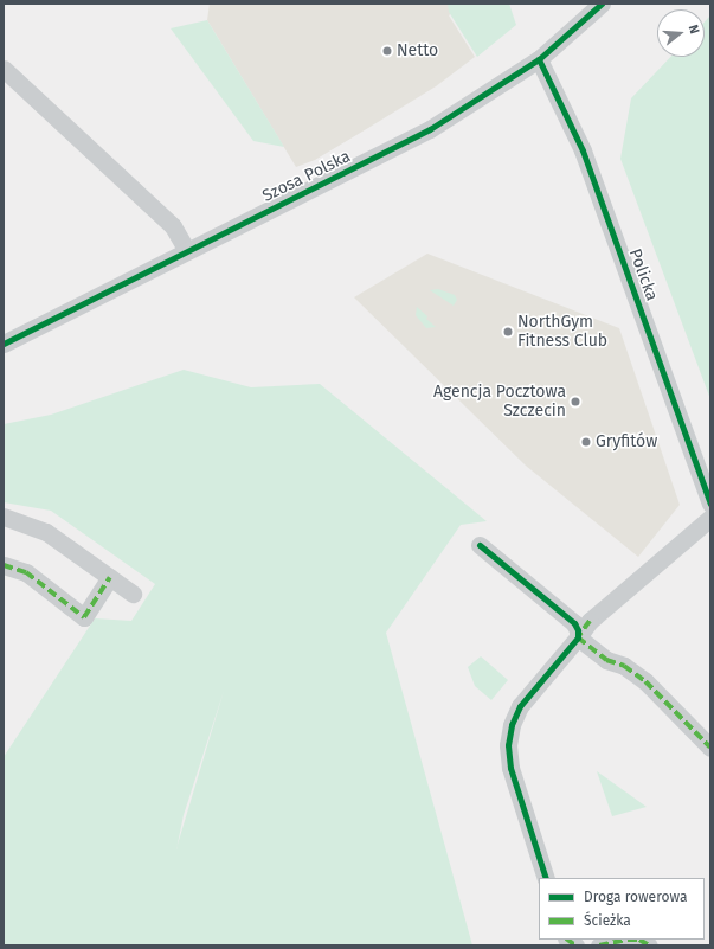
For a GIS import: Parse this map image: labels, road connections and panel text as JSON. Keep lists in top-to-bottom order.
{
  "streets": {
    "street": ["Szosa Polska", "Policka"]
  },
  "crossings": [
    ["Szosa Polska", "Policka"]
  ],
  "places": [
    "Netto",
    "NorthGym Fitness Club",
    "Agencja Pocztowa Szczecin",
    "Gryfitów"
  ],
  "legend": ["Droga rowerowa", "Ścieżka"],
  "north": "right"
}
